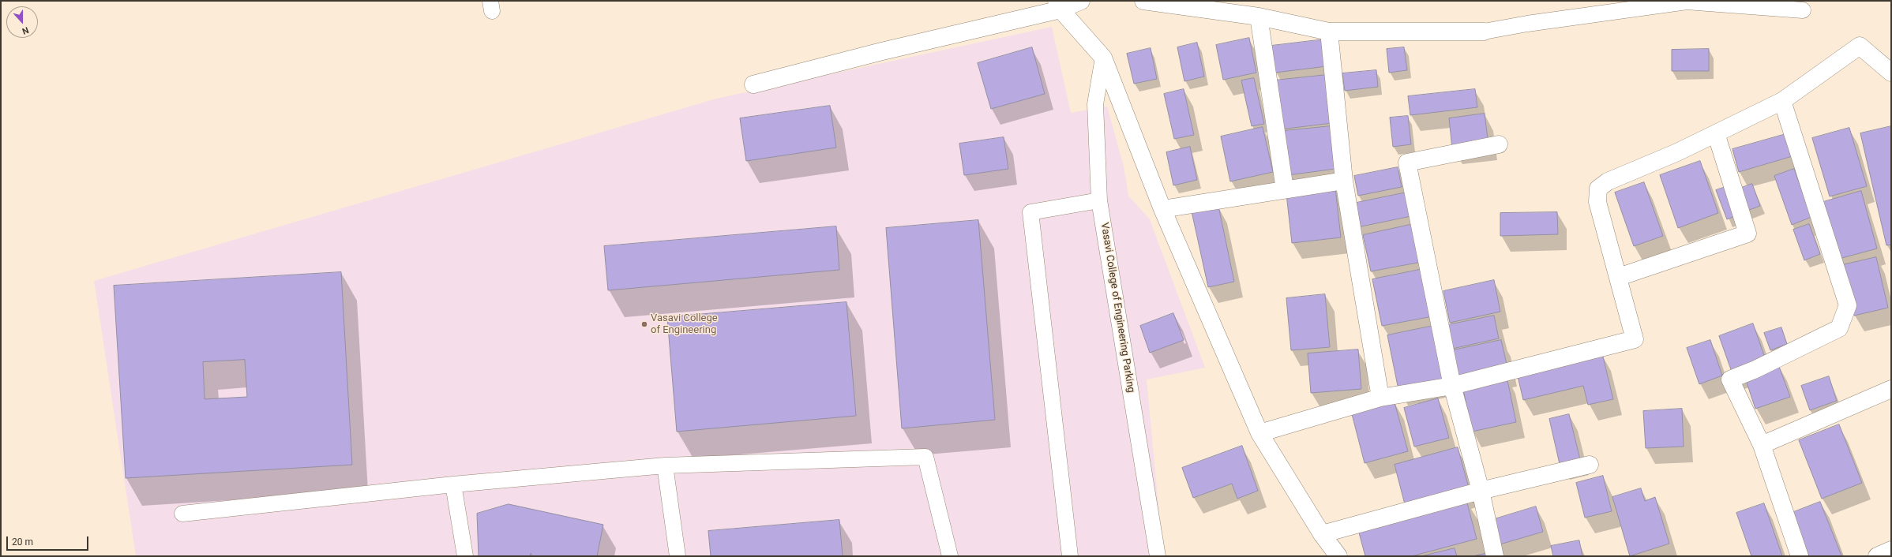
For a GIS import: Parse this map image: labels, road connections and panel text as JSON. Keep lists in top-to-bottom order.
{
  "streets": {
    "lane": ["Vasavi College of Engineering Parking"]
  },
  "places": ["Vasavi College of Engineering"],
  "scale_bar": "20 m",
  "north": "bottom"
}
